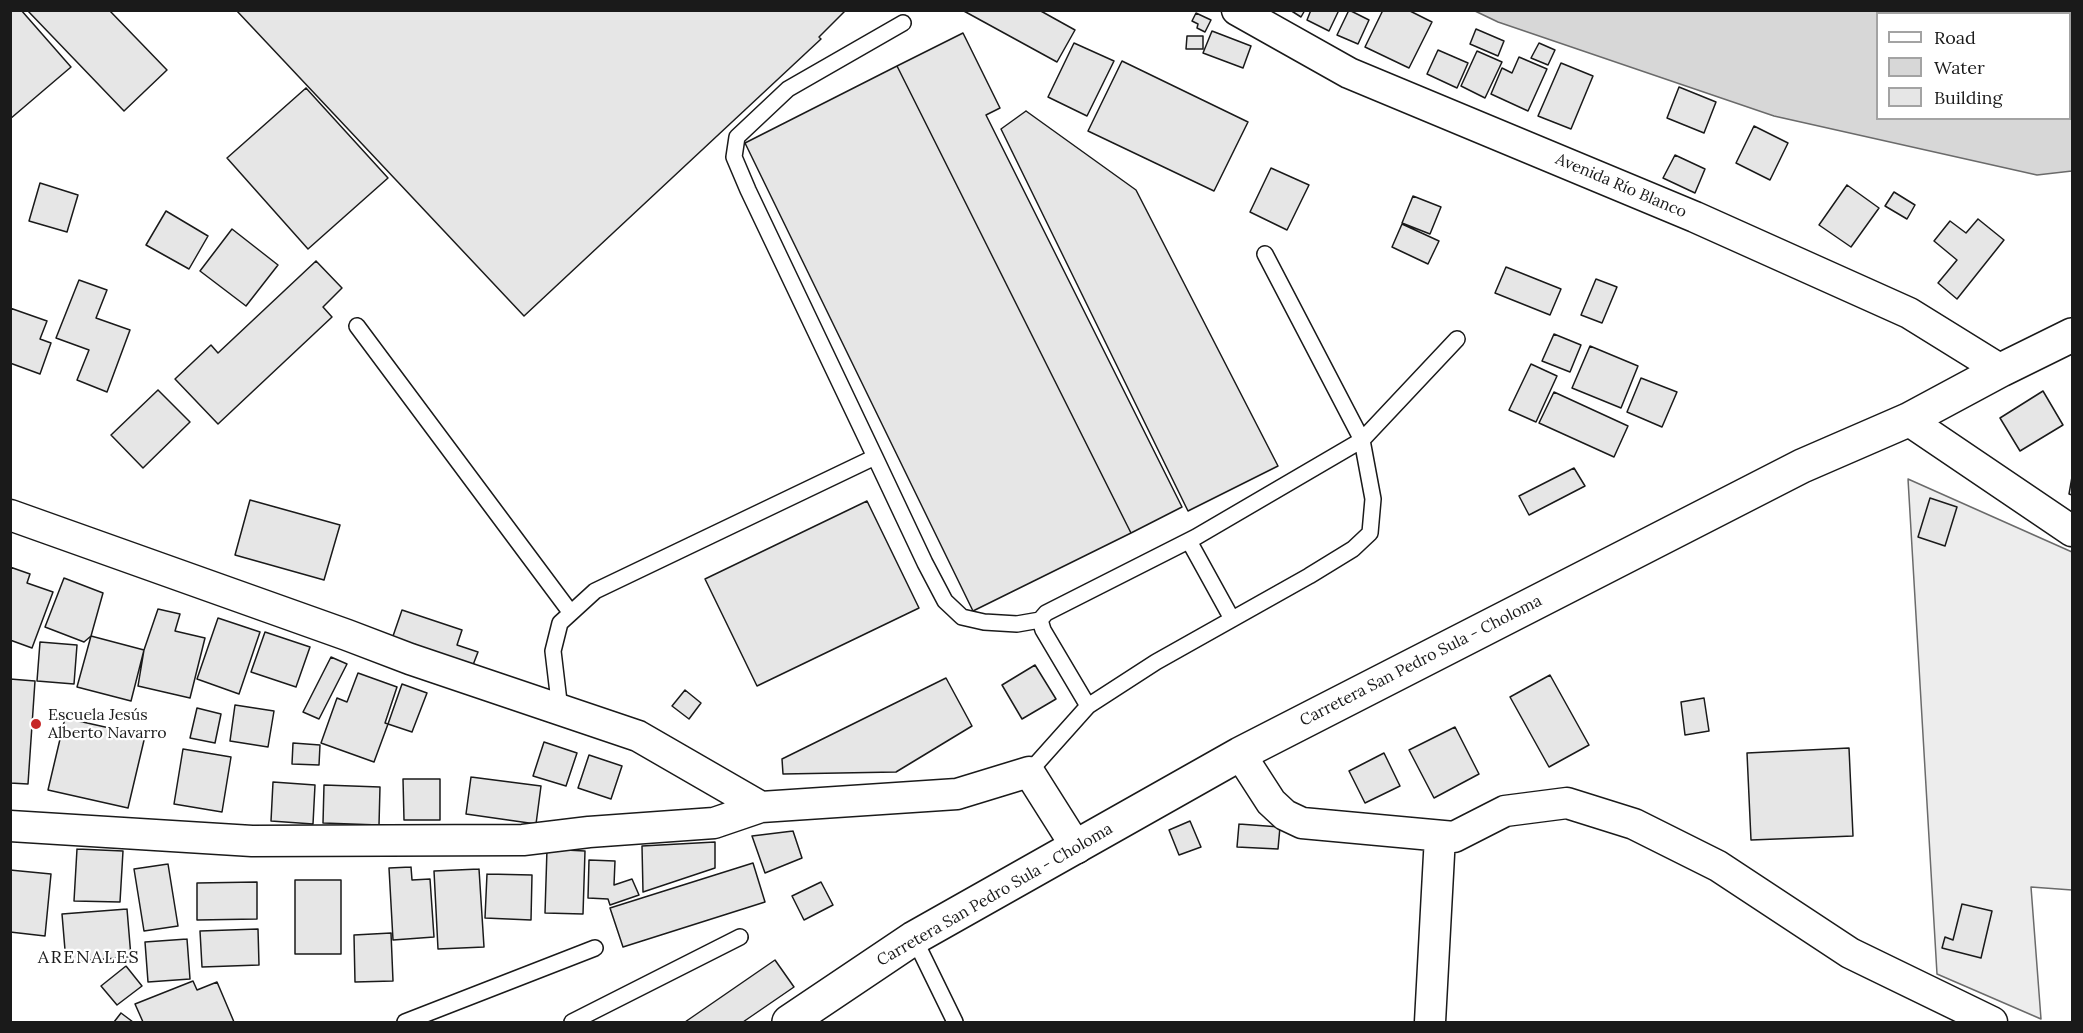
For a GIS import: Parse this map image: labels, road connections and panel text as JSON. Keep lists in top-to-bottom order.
{
  "streets": {
    "main road": ["Carretera San Pedro Sula - Choloma"],
    "street": ["Avenida Río Blanco"]
  },
  "crossings": [
    ["Avenida Río Blanco", "Carretera San Pedro Sula - Choloma"]
  ],
  "districts": ["ARENALES"],
  "places": ["Escuela Jesús Alberto Navarro"],
  "legend": ["Road", "Water", "Building"]
}
